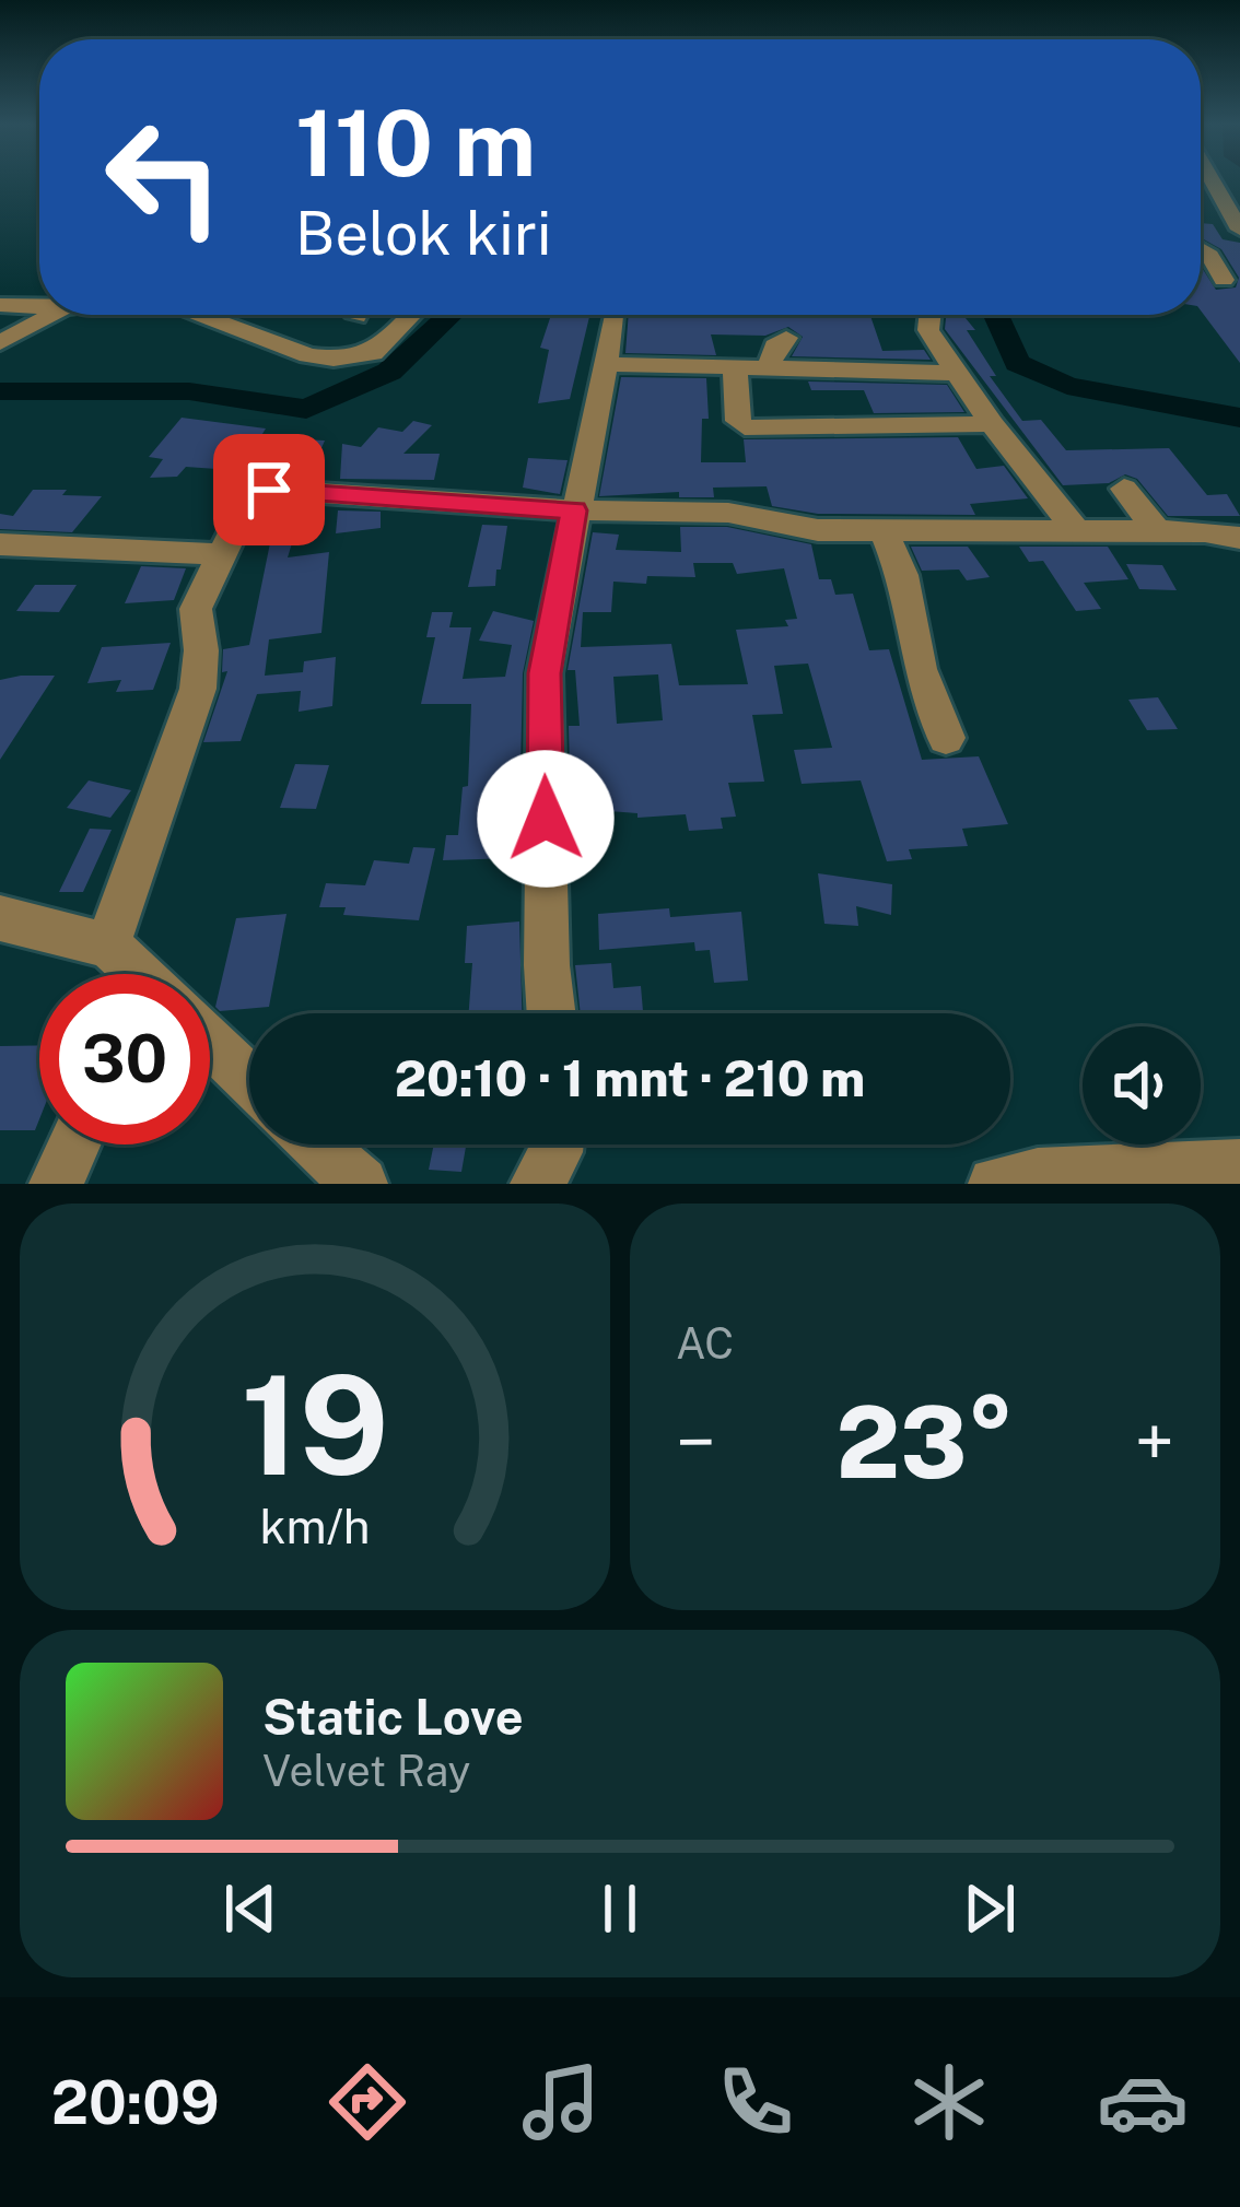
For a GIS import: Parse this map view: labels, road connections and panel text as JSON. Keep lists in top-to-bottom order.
{
  "page": {
    "turn": ["110 m", "Belok kiri"],
    "limit": "30",
    "trip": "20:10 · 1 mnt · 210 m",
    "tile": "AC",
    "heat": ["−", "23°", "+"],
    "song": ["Static Love", "Velvet Ray"],
    "tabs": "20:09",
    "gauge": ["19", "km/h"]
  }
}
